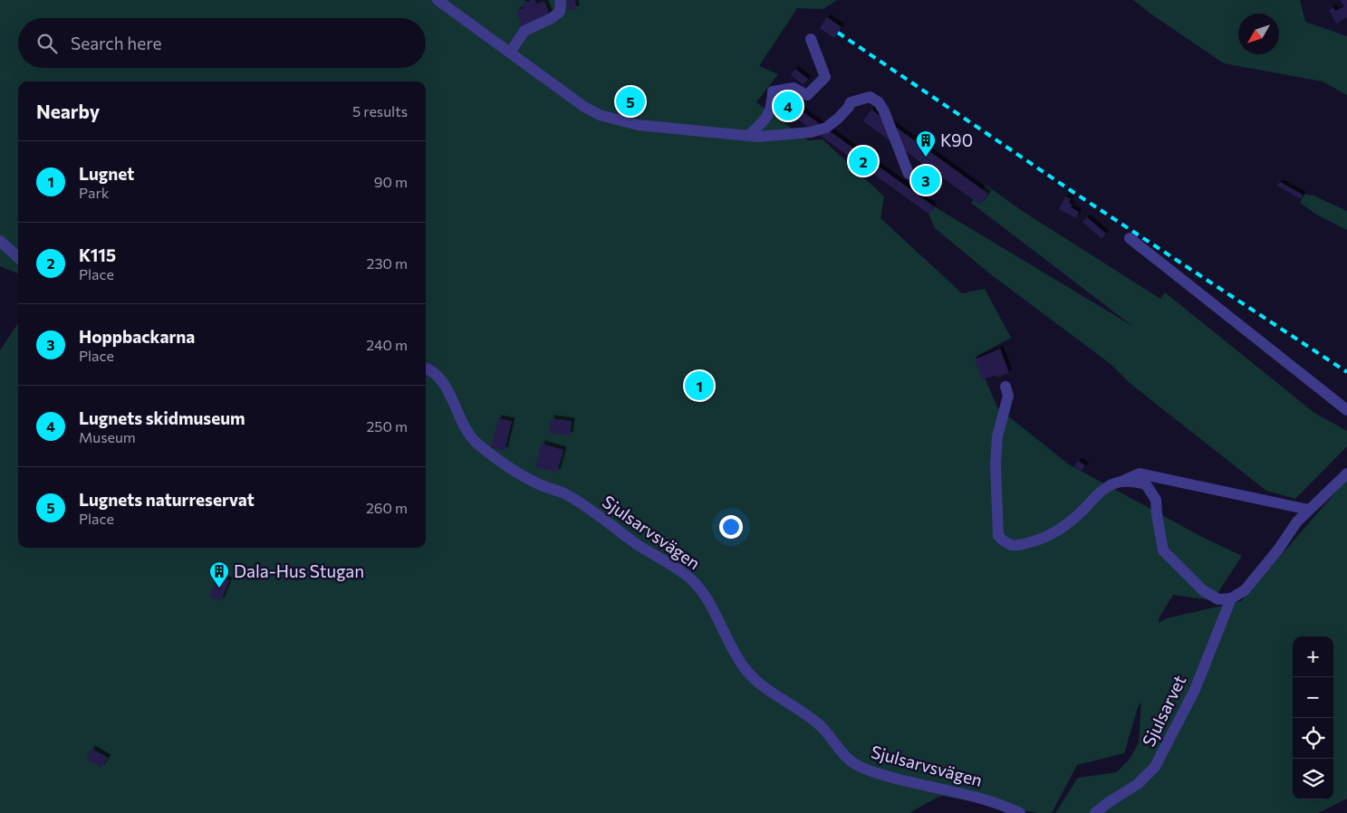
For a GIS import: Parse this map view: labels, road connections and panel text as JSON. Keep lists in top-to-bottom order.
{
  "streets": {
    "street": ["Sjulsarvsvägen", "Sjulsarvet"]
  },
  "places": {
    "building": ["K90", "Dala-Hus Stugan"]
  },
  "north": "bottom left",
  "page": {
    "search": "Search here",
    "heading": ["Nearby", "5 results"],
    "pins": [
      "5",
      "4",
      "2",
      "3",
      "1"
    ],
    "list": [
      {
        "mark": "1",
        "name": "Lugnet",
        "note": "Park",
        "value": "90 m"
      },
      {
        "mark": "2",
        "name": "K115",
        "note": "Place",
        "value": "230 m"
      },
      {
        "mark": "3",
        "name": "Hoppbackarna",
        "note": "Place",
        "value": "240 m"
      },
      {
        "mark": "4",
        "name": "Lugnets skidmuseum",
        "note": "Museum",
        "value": "250 m"
      },
      {
        "mark": "5",
        "name": "Lugnets naturreservat",
        "note": "Place",
        "value": "260 m"
      }
    ],
    "map_buttons": ["+", "−"]
  }
}
